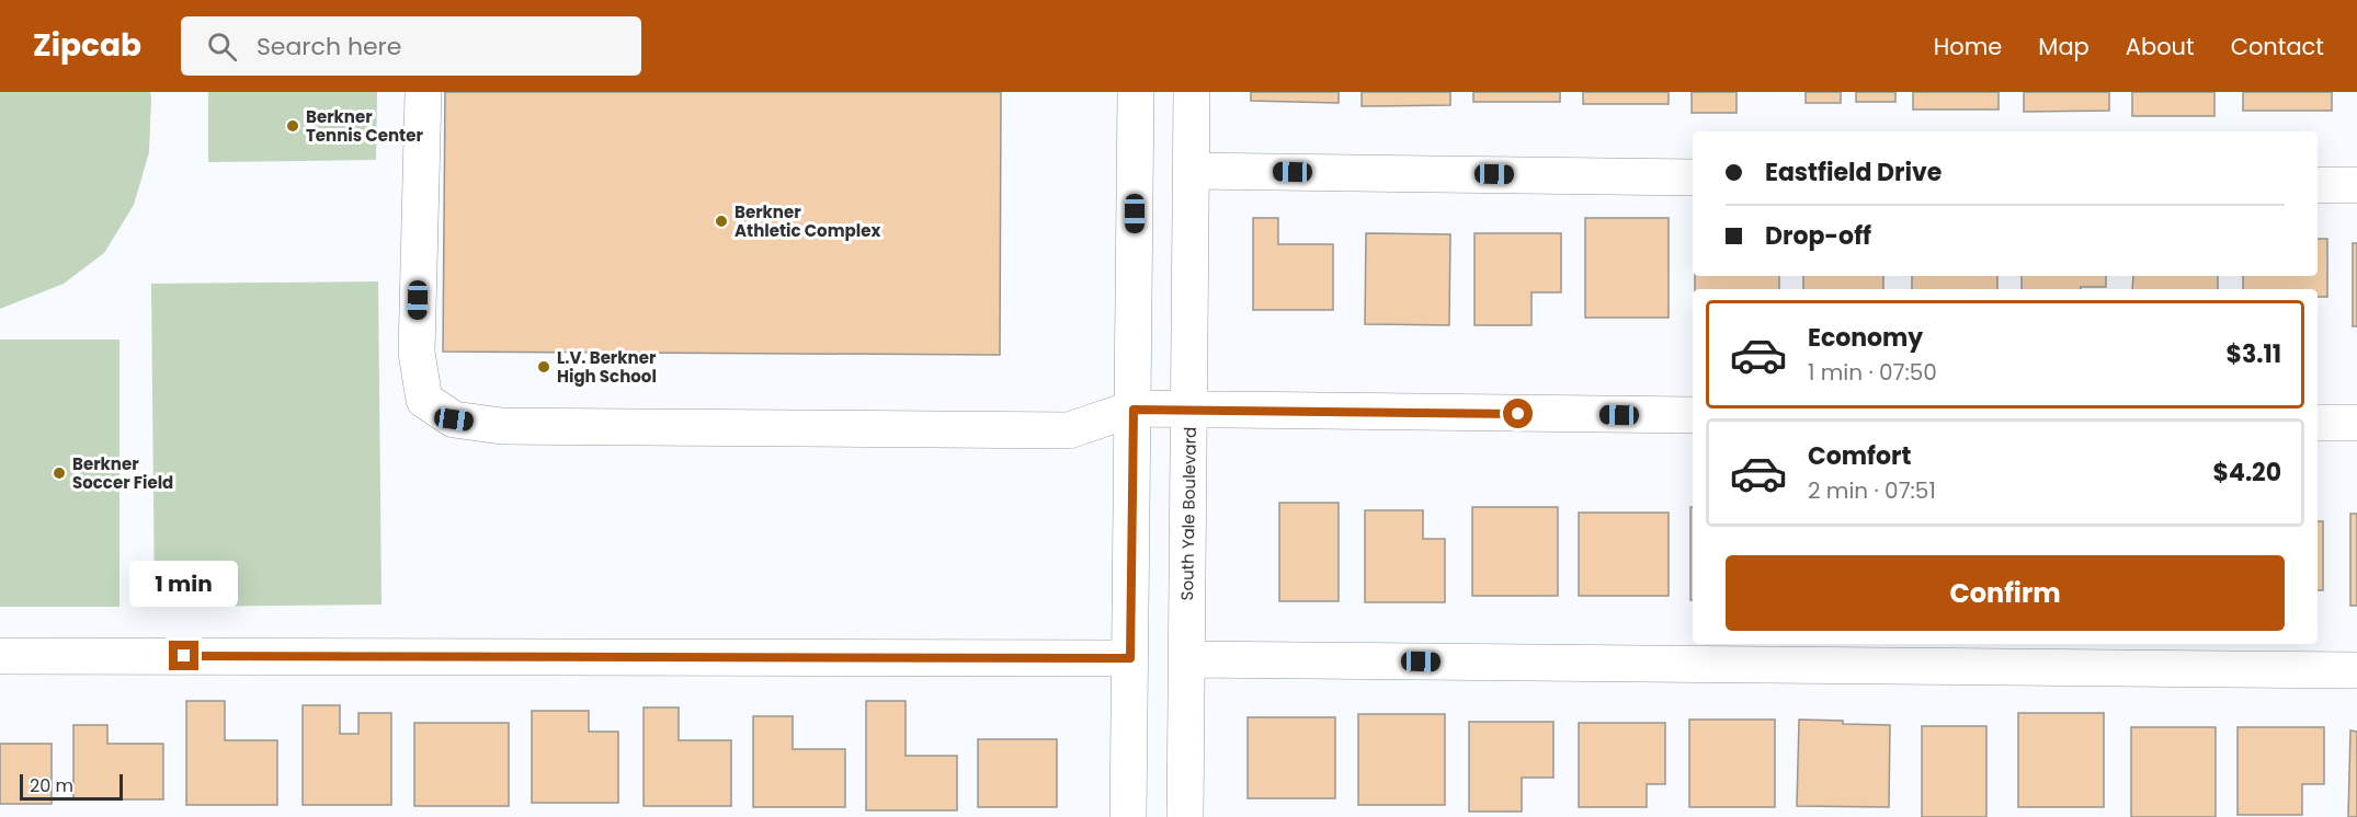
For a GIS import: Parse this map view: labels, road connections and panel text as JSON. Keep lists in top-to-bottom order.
{
  "streets": {
    "street": ["South Yale Boulevard"]
  },
  "places": [
    "Berkner Tennis Center",
    "Berkner Athletic Complex",
    "L.V. Berkner High School",
    "Berkner Soccer Field"
  ],
  "scale_bar": "20 m",
  "page": {
    "header": "Zipcab",
    "search": "Search here",
    "nav": [
      "Home",
      "Map",
      "About",
      "Contact"
    ],
    "banner": ["Eastfield Drive", "Drop-off"],
    "list": [
      {
        "name": "Economy",
        "note": "1 min · 07:50",
        "value": "$3.11"
      },
      {
        "name": "Comfort",
        "note": "2 min · 07:51",
        "value": "$4.20"
      }
    ],
    "buttons": "Confirm",
    "bubble": "1 min",
    "scale": "20 m"
  }
}
